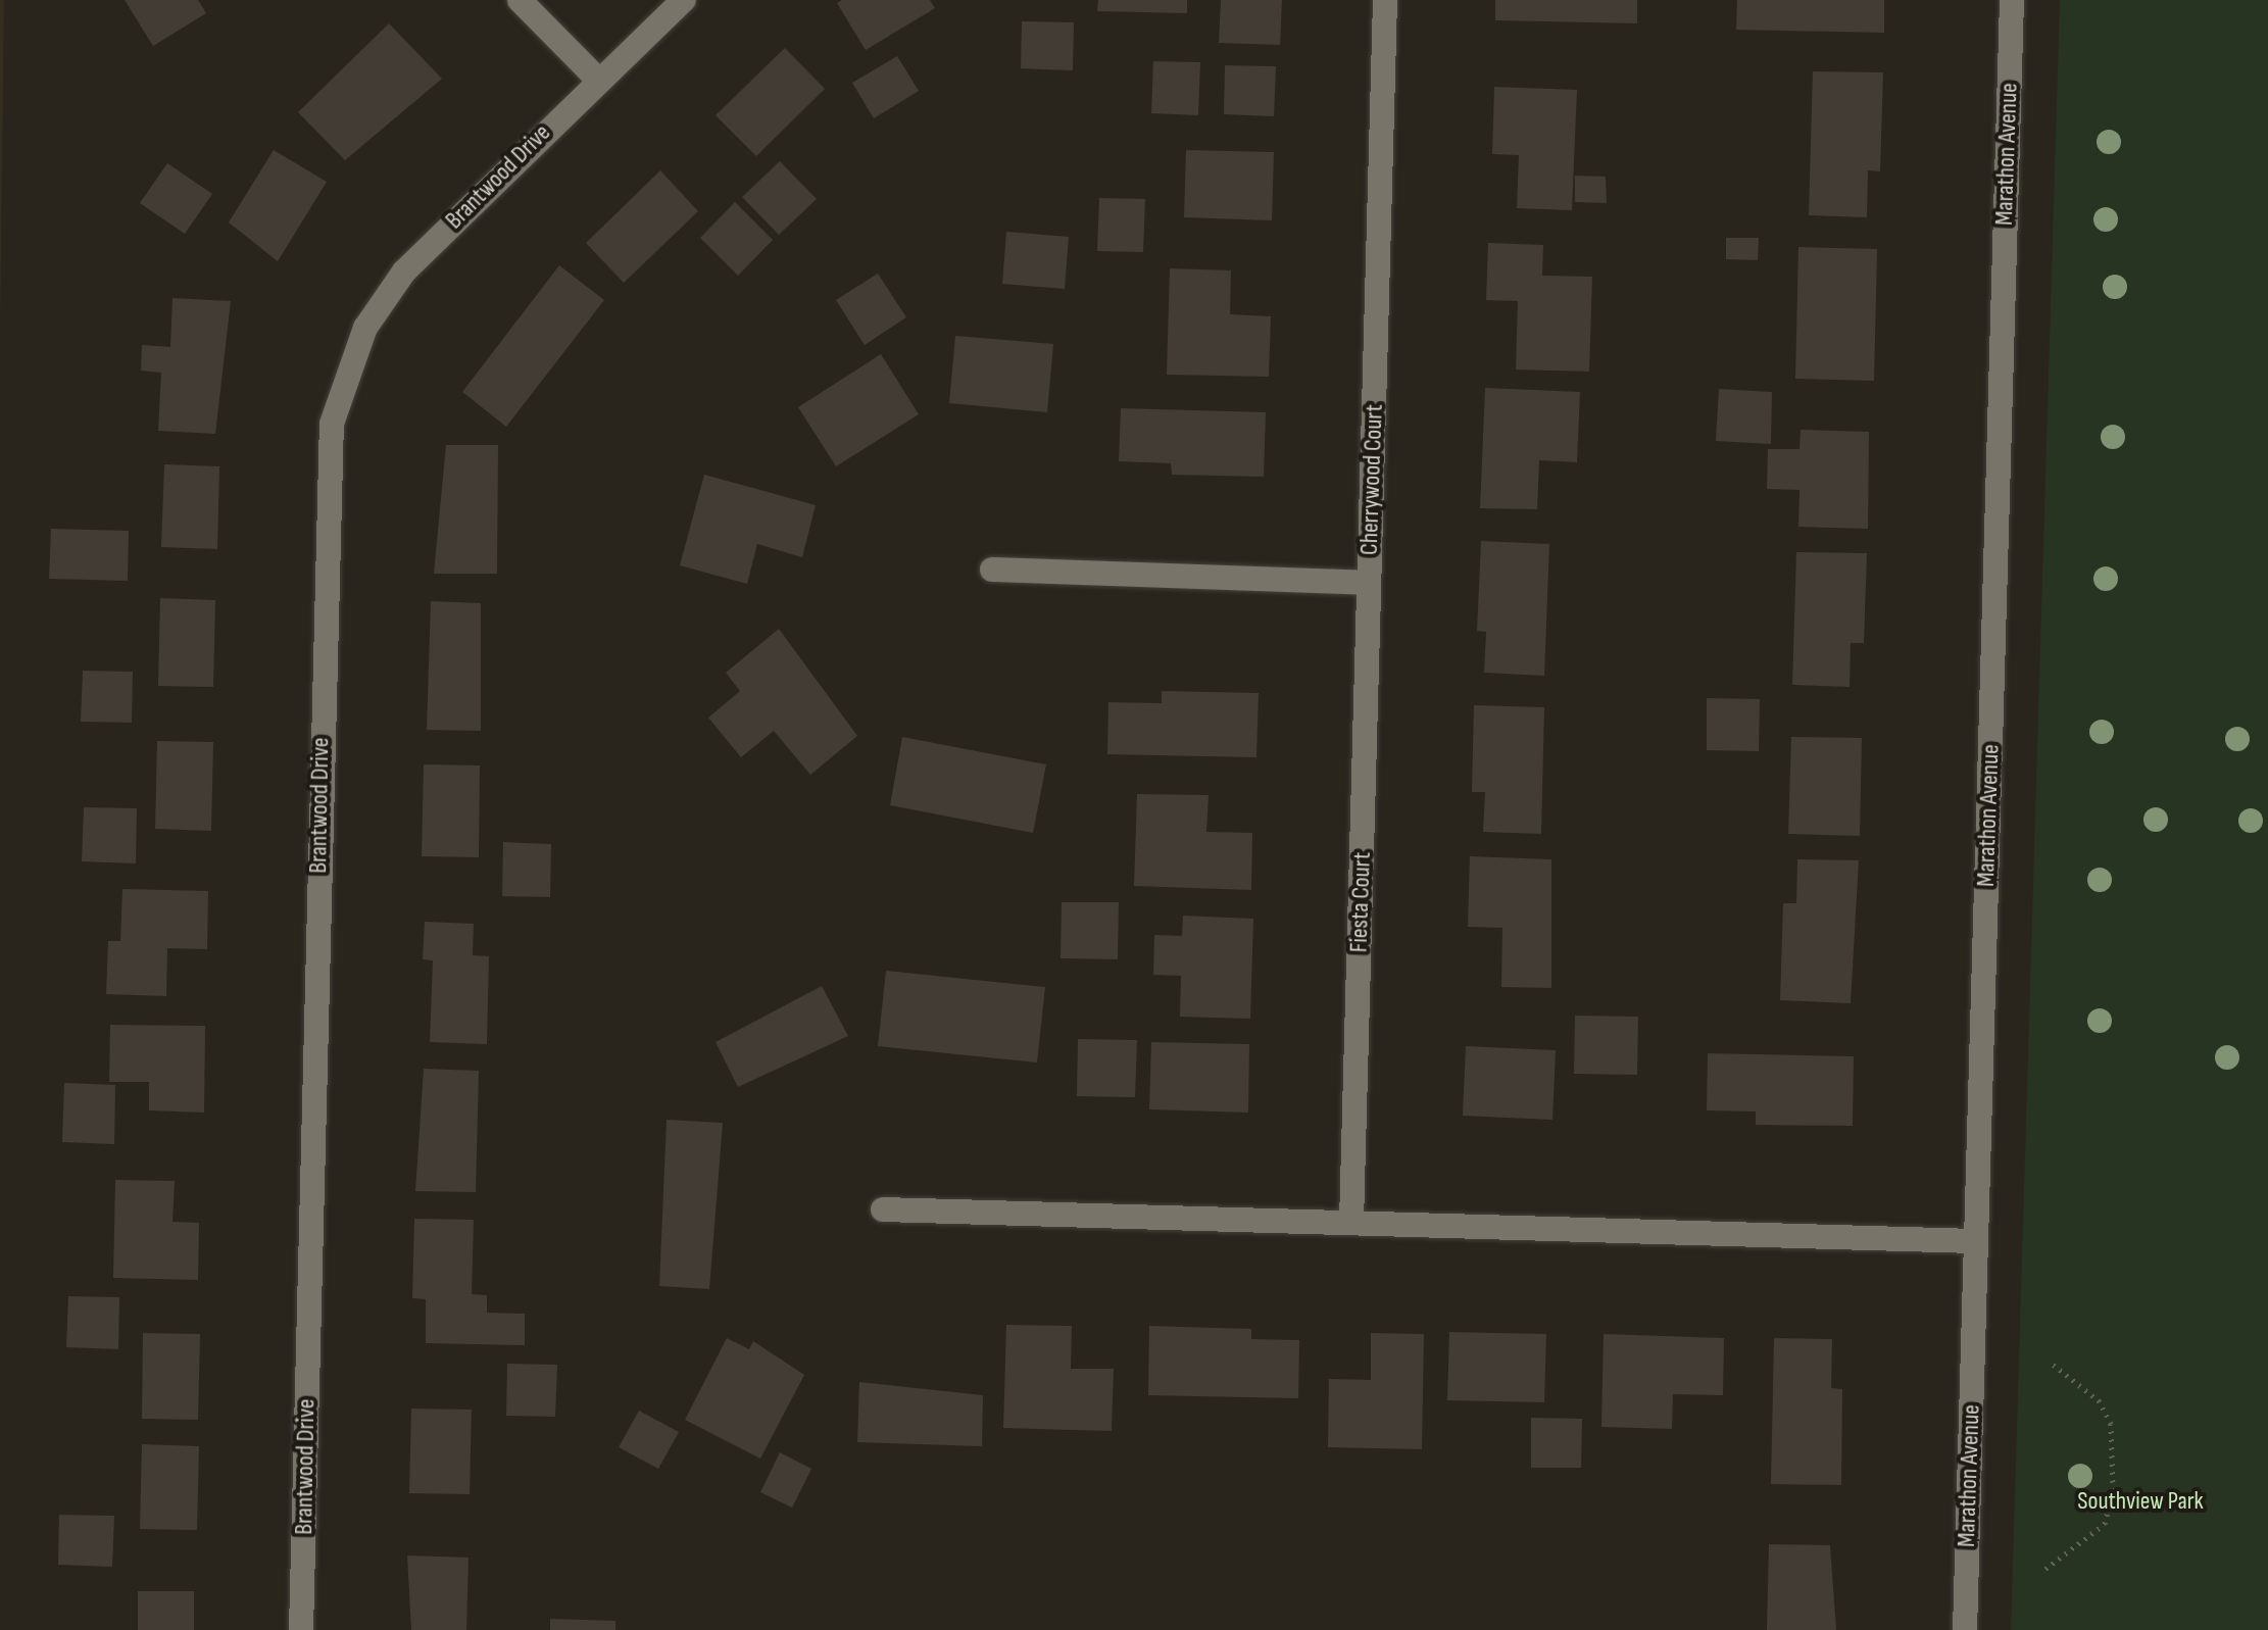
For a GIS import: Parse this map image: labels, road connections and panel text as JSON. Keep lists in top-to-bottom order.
{
  "streets": {
    "street": [
      "Marathon Avenue",
      "Brantwood Drive",
      "Cherrywood Court",
      "Fiesta Court"
    ]
  },
  "crossings": [
    ["Cherrywood Court", "Fiesta Court"]
  ],
  "parks": ["Southview Park"]
}
